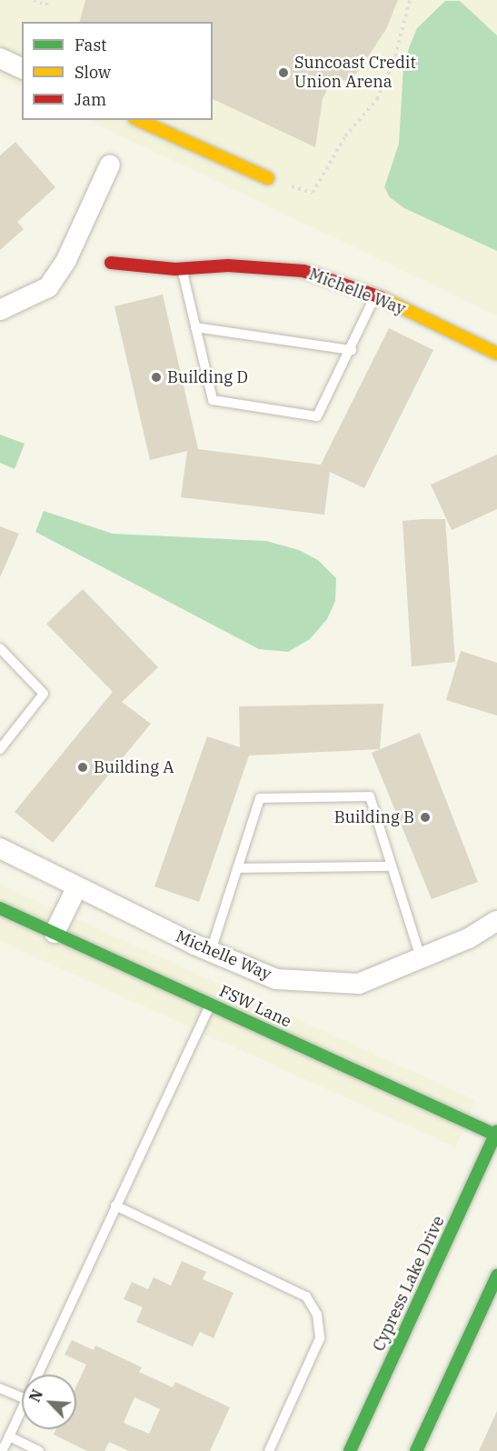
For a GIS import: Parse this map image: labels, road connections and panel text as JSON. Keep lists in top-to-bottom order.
{
  "streets": {
    "street": ["Michelle Way", "FSW Lane", "Cypress Lake Drive"]
  },
  "crossings": [
    ["FSW Lane", "Cypress Lake Drive"]
  ],
  "places": [
    "Suncoast Credit Union Arena",
    "Building D",
    "Building A",
    "Building B"
  ],
  "legend": ["Fast", "Slow", "Jam"],
  "north": "top left"
}
